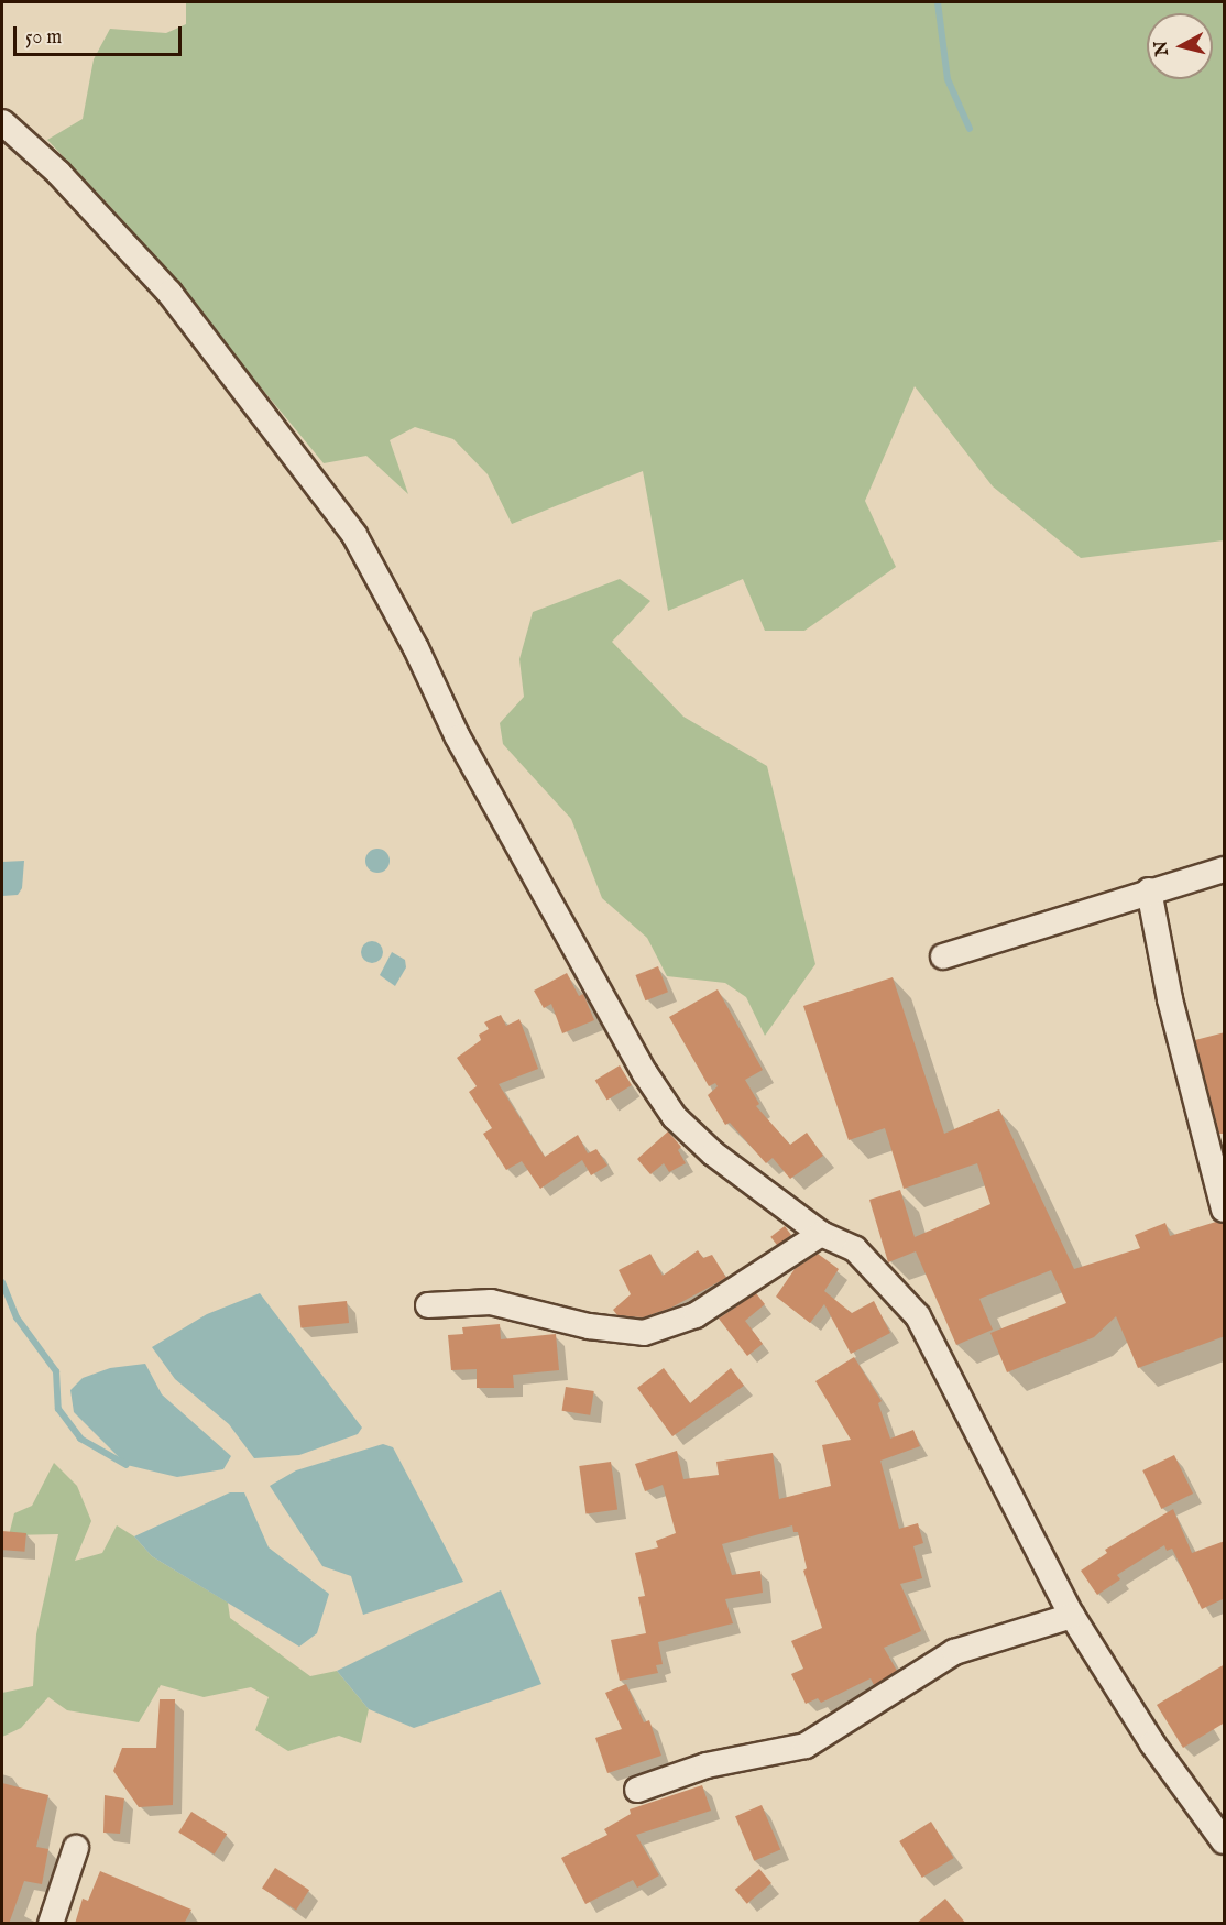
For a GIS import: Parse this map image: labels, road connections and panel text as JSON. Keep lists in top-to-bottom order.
{
  "scale_bar": "50 m",
  "north": "left"
}
